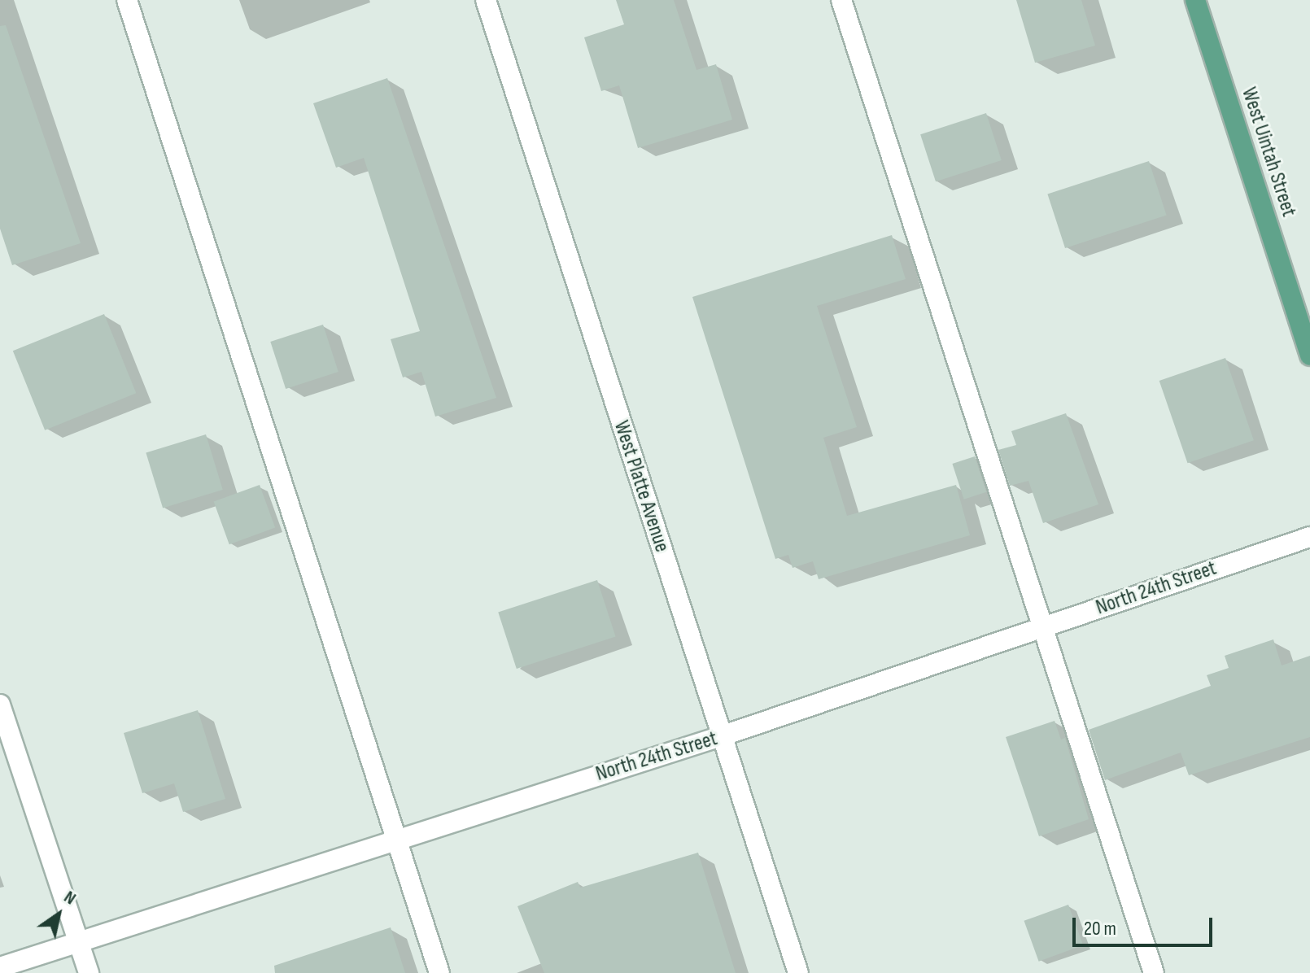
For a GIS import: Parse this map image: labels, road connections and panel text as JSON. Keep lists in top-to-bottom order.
{
  "streets": {
    "main road": ["West Uintah Street"],
    "street": ["West Platte Avenue", "North 24th Street"]
  },
  "crossings": [
    ["West Platte Avenue", "North 24th Street"]
  ],
  "scale_bar": "20 m",
  "north": "top right"
}
